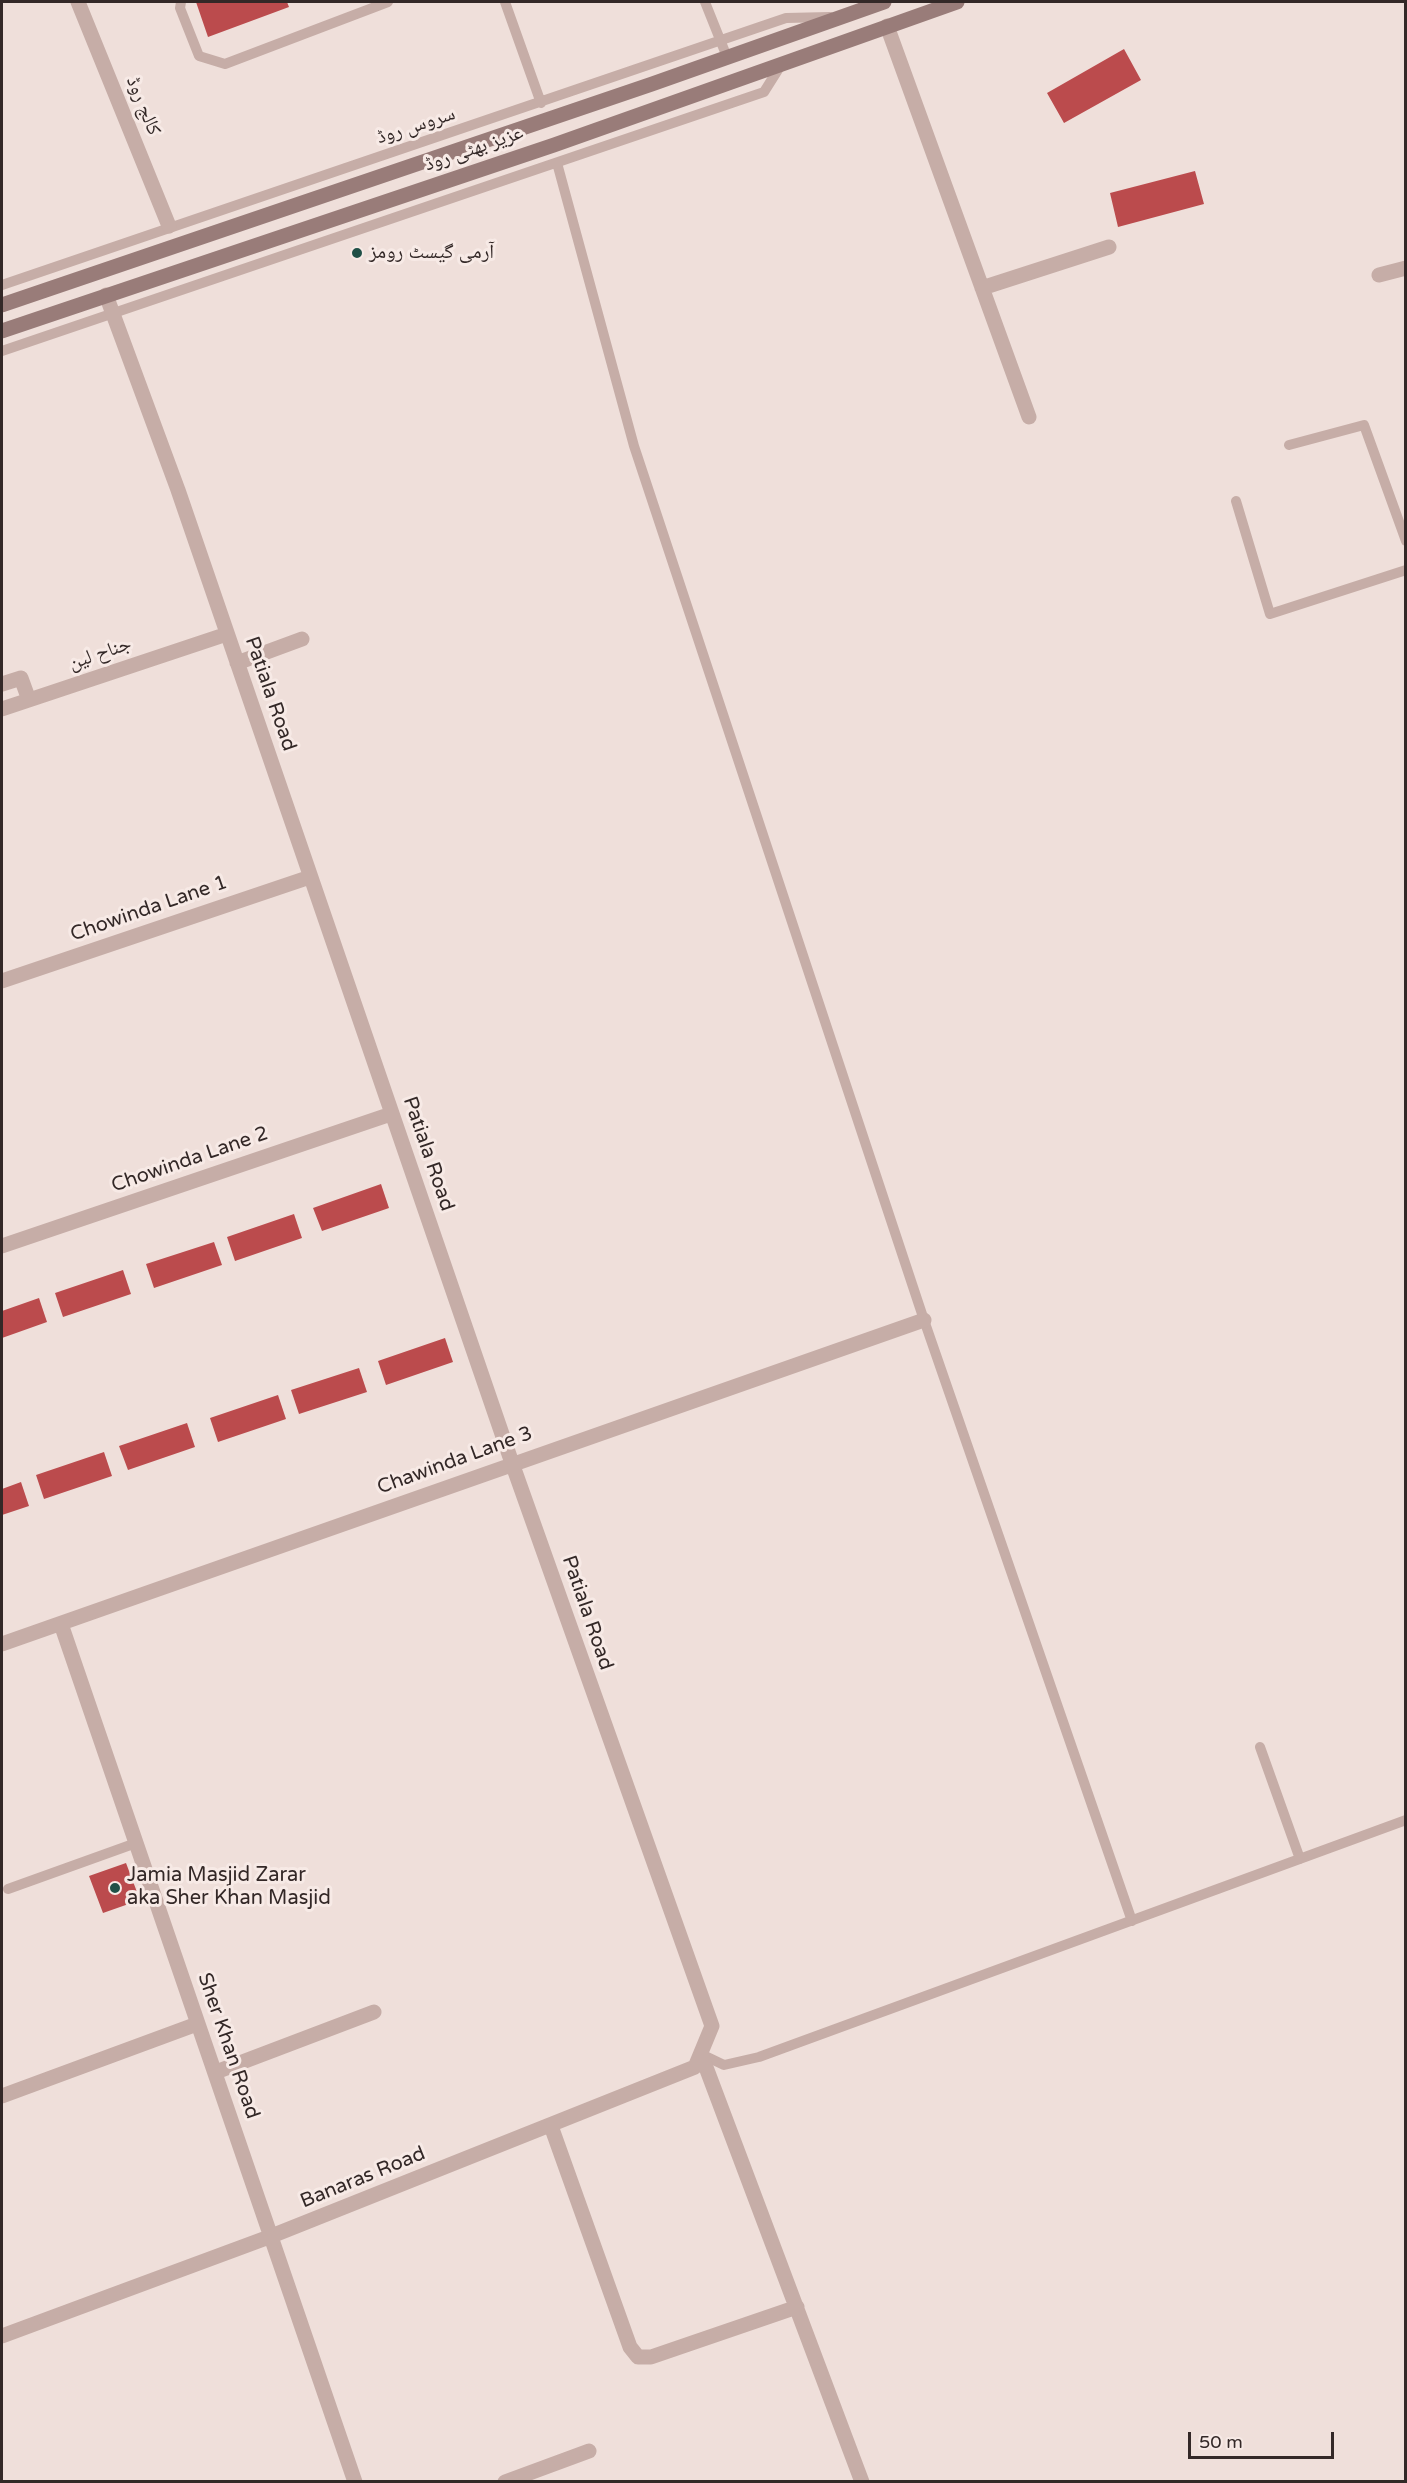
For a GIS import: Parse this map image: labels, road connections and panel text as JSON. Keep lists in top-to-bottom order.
{
  "streets": {
    "main road": ["عزیز بھٹی روڈ"],
    "street": [
      "کالج روڈ",
      "جناح لین",
      "Patiala Road",
      "Chowinda Lane 1",
      "Chowinda Lane 2",
      "Chawinda Lane 3",
      "Sher Khan Road",
      "Banaras Road"
    ],
    "lane": ["سروس روڈ"]
  },
  "crossings": [
    ["کالج روڈ", "سروس روڈ"],
    ["سروس روڈ", "عزیز بھٹی روڈ"],
    ["عزیز بھٹی روڈ", "Patiala Road"],
    ["جناح لین", "Patiala Road"],
    ["Patiala Road", "Chowinda Lane 1"],
    ["Patiala Road", "Chowinda Lane 2"],
    ["Patiala Road", "Chawinda Lane 3"],
    ["Patiala Road", "Banaras Road"],
    ["Chawinda Lane 3", "Sher Khan Road"],
    ["Sher Khan Road", "Banaras Road"]
  ],
  "places": ["آرمی گیسٹ رومز", "Jamia Masjid Zarar aka Sher Khan Masjid"],
  "scale_bar": "50 m"
}
